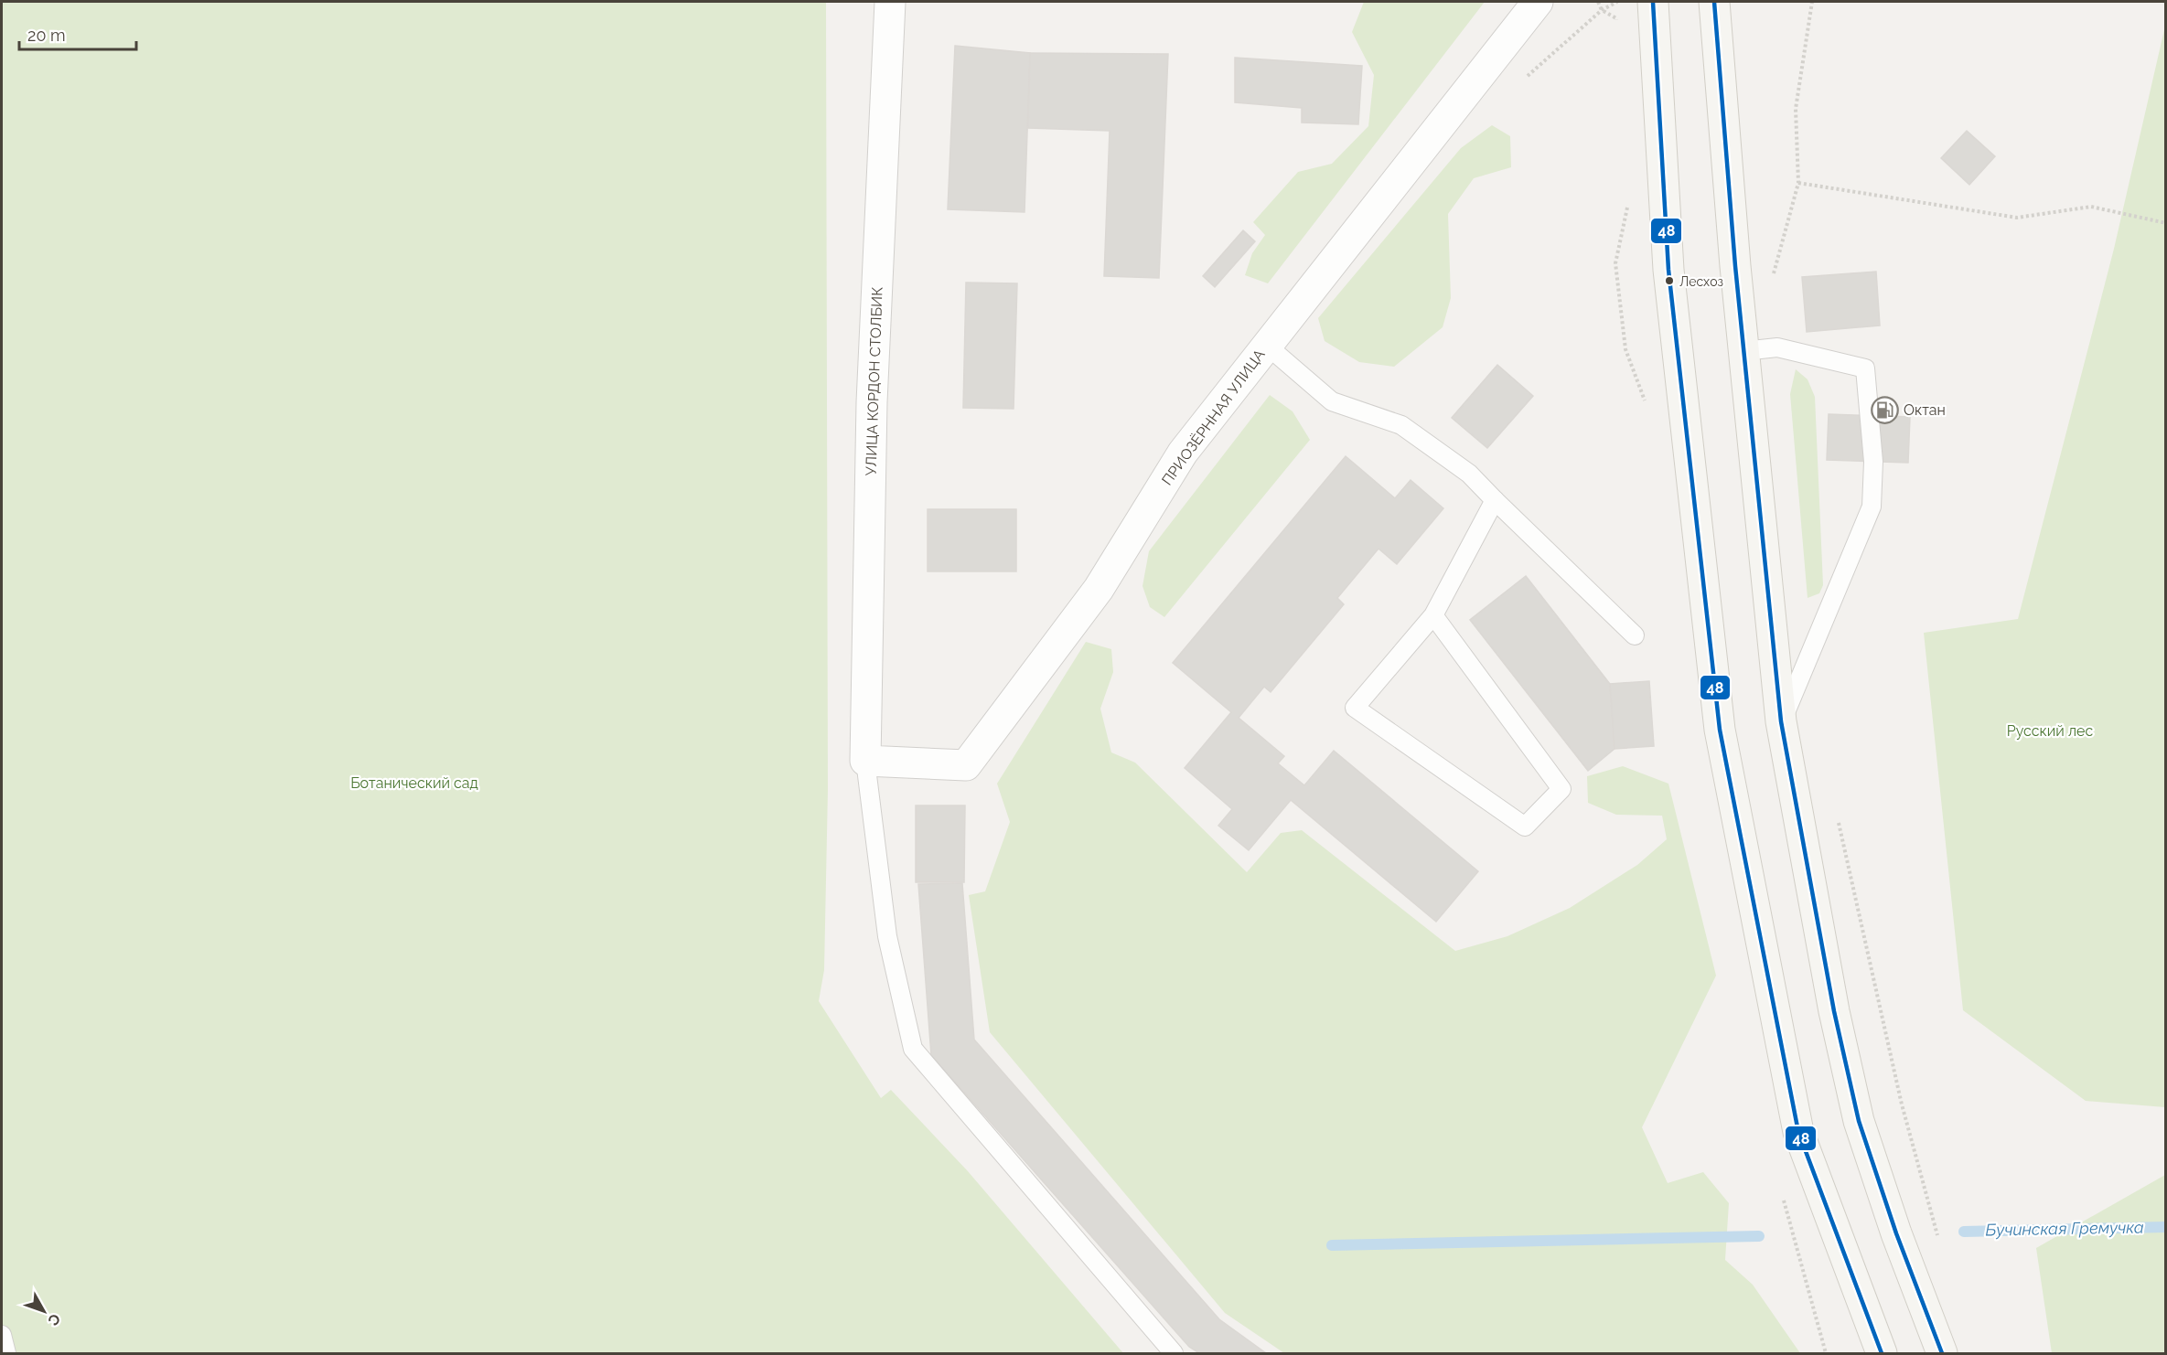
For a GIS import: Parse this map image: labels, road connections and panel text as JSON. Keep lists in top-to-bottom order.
{
  "streets": {
    "street": ["УЛИЦА КОРДОН СТОЛБИК", "ПРИОЗЁРННАЯ УЛИЦА"]
  },
  "crossings": [
    ["УЛИЦА КОРДОН СТОЛБИК", "ПРИОЗЁРННАЯ УЛИЦА"]
  ],
  "water": ["Бучинская Гремучка"],
  "parks": ["Русский лес", "Ботанический сад"],
  "places": {
    "other": ["Лесхоз"],
    "fuel station": ["Октан"]
  },
  "lines": ["transit line 48"],
  "scale_bar": "20 m",
  "north": "bottom right"
}
